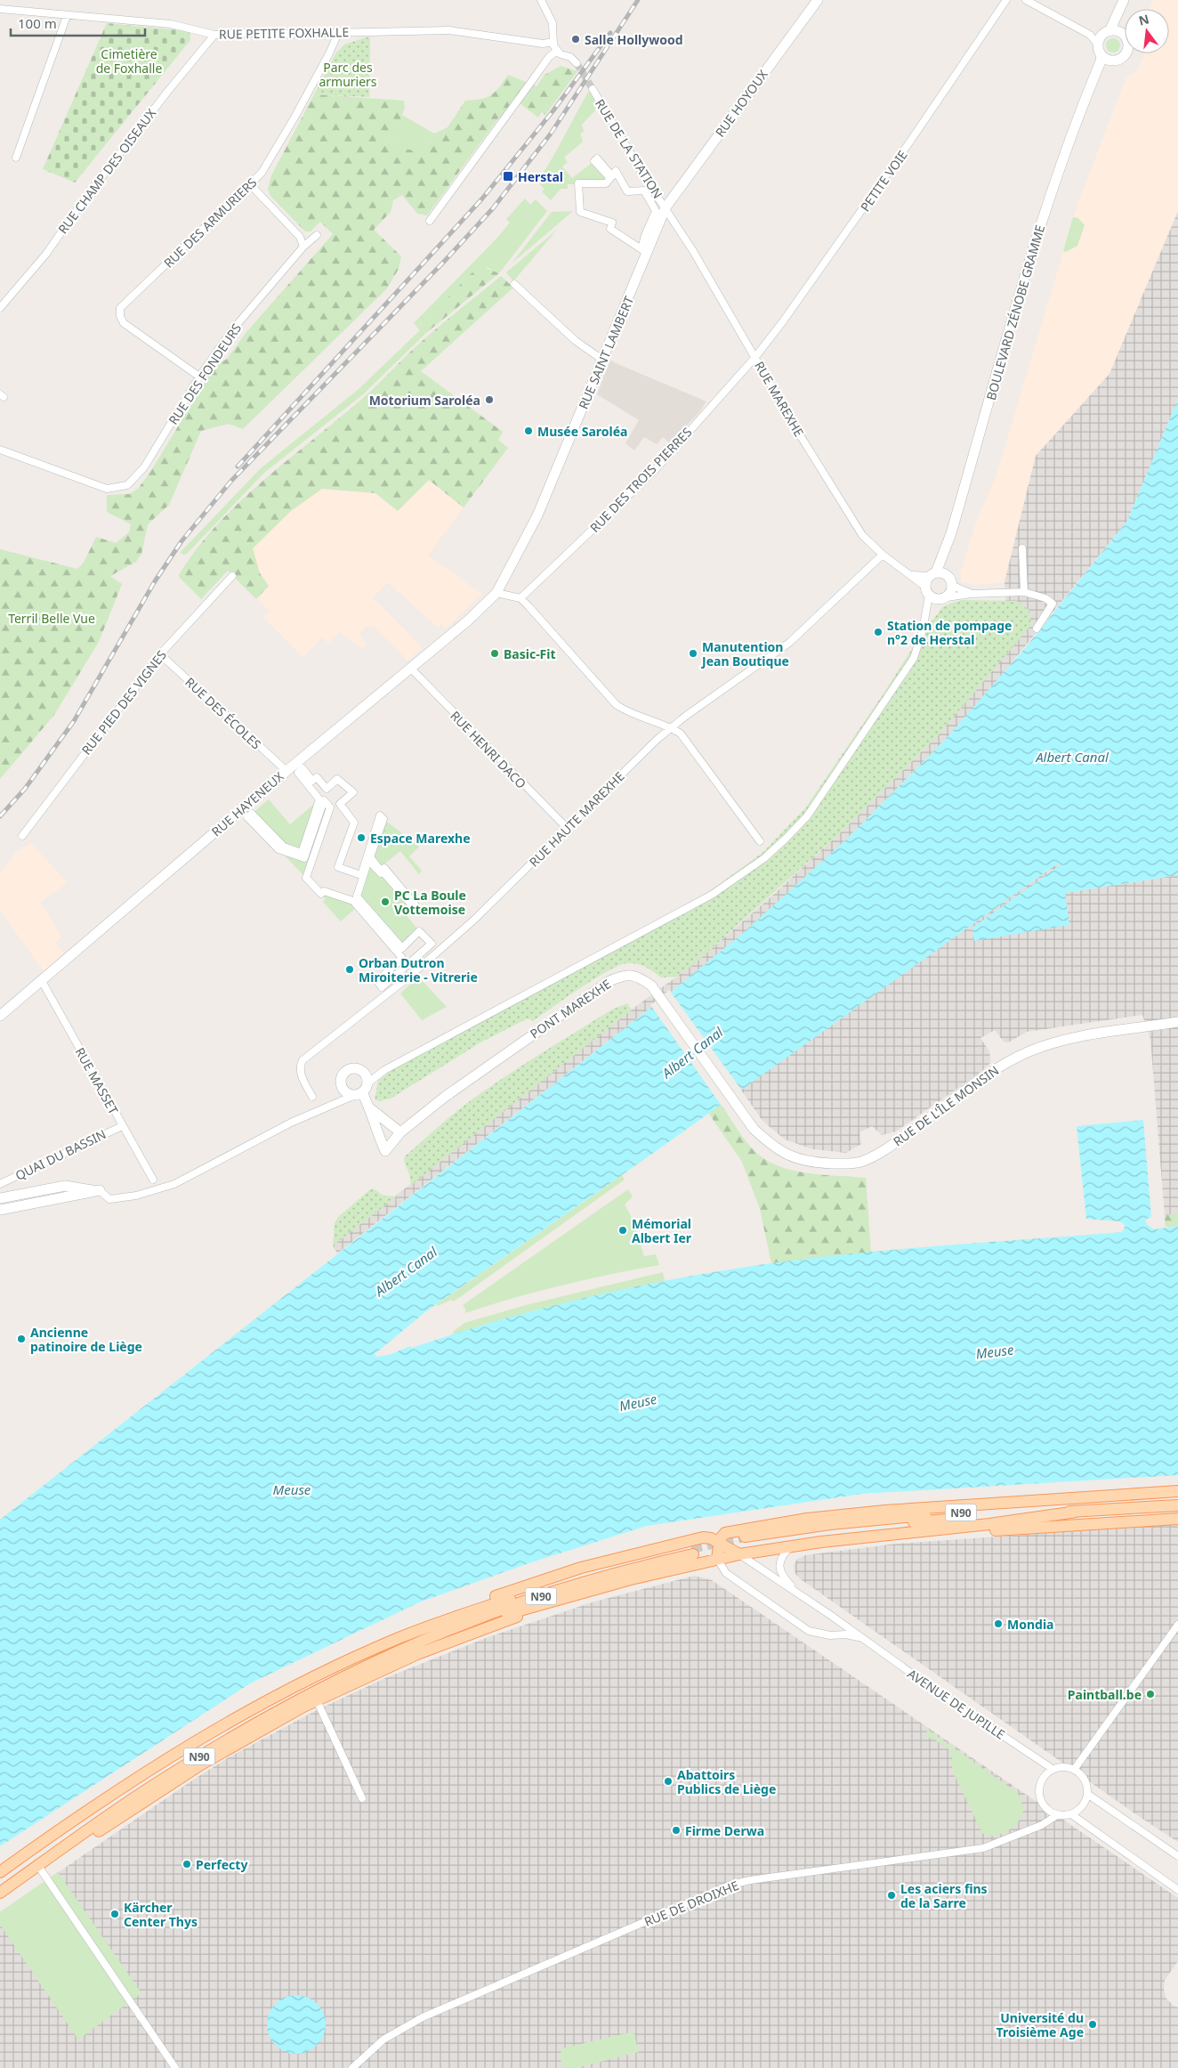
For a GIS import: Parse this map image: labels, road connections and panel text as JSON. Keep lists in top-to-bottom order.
{
  "streets": {
    "main road": ["N90"],
    "street": [
      "RUE PETITE FOXHALLE",
      "RUE HOYOUX",
      "RUE DE LA STATION",
      "RUE CHAMP DES OISEAUX",
      "PETITE VOIE",
      "RUE DES ARMURIERS",
      "BOULEVARD ZÉNOBE GRAMME",
      "RUE SAINT LAMBERT",
      "RUE DES FONDEURS",
      "RUE MAREXHE",
      "RUE DES TROIS PIERRES",
      "RUE PIED DES VIGNES",
      "RUE DES ÉCOLES",
      "RUE HENRI DACO",
      "RUE HAYENEUX",
      "RUE HAUTE MAREXHE",
      "PONT MAREXHE",
      "RUE MASSET",
      "RUE DE L'ÎLE MONSIN",
      "QUAI DU BASSIN",
      "AVENUE DE JUPILLE",
      "RUE DE DROIXHE"
    ]
  },
  "crossings": [
    ["RUE PETITE FOXHALLE", "RUE CHAMP DES OISEAUX"],
    ["RUE PETITE FOXHALLE", "RUE DES ARMURIERS"],
    ["RUE HOYOUX", "RUE DE LA STATION"],
    ["RUE HOYOUX", "RUE SAINT LAMBERT"],
    ["RUE HOYOUX", "RUE MAREXHE"],
    ["RUE DE LA STATION", "RUE SAINT LAMBERT"],
    ["RUE DE LA STATION", "RUE MAREXHE"],
    ["PETITE VOIE", "RUE MAREXHE"],
    ["PETITE VOIE", "RUE DES TROIS PIERRES"],
    ["RUE DES ARMURIERS", "RUE DES FONDEURS"],
    ["BOULEVARD ZÉNOBE GRAMME", "RUE MAREXHE"],
    ["RUE SAINT LAMBERT", "RUE MAREXHE"],
    ["RUE SAINT LAMBERT", "RUE HAYENEUX"],
    ["RUE MAREXHE", "RUE DES TROIS PIERRES"],
    ["RUE MAREXHE", "RUE HAUTE MAREXHE"],
    ["RUE PIED DES VIGNES", "RUE DES ÉCOLES"],
    ["RUE DES ÉCOLES", "RUE HAYENEUX"],
    ["RUE HENRI DACO", "RUE HAYENEUX"],
    ["RUE HENRI DACO", "RUE HAUTE MAREXHE"],
    ["RUE HAYENEUX", "RUE MASSET"],
    ["PONT MAREXHE", "RUE DE L'ÎLE MONSIN"],
    ["RUE MASSET", "QUAI DU BASSIN"],
    ["AVENUE DE JUPILLE", "RUE DE DROIXHE"]
  ],
  "water": ["Albert Canal", "Meuse"],
  "parks": ["Cimetière de Foxhalle", "Parc des armuriers", "Terril Belle Vue"],
  "places": {
    "other": [
      "Salle Hollywood",
      "Motorium Saroléa",
      "Musée Saroléa",
      "Station de pompage n°2 de Herstal",
      "Basic-Fit",
      "Manutention Jean Boutique",
      "Espace Marexhe",
      "PC La Boule Vottemoise",
      "Orban Dutron Miroiterie - Vitrerie",
      "Mémorial Albert Ier",
      "Ancienne patinoire de Liège",
      "Mondia",
      "Paintball.be",
      "Abattoirs Publics de Liège",
      "Firme Derwa",
      "Perfecty",
      "Les aciers fins de la Sarre",
      "Kärcher Center Thys",
      "Université du Troisième Age"
    ],
    "transit": ["Herstal"]
  },
  "scale_bar": "100 m",
  "north": "top"
}
